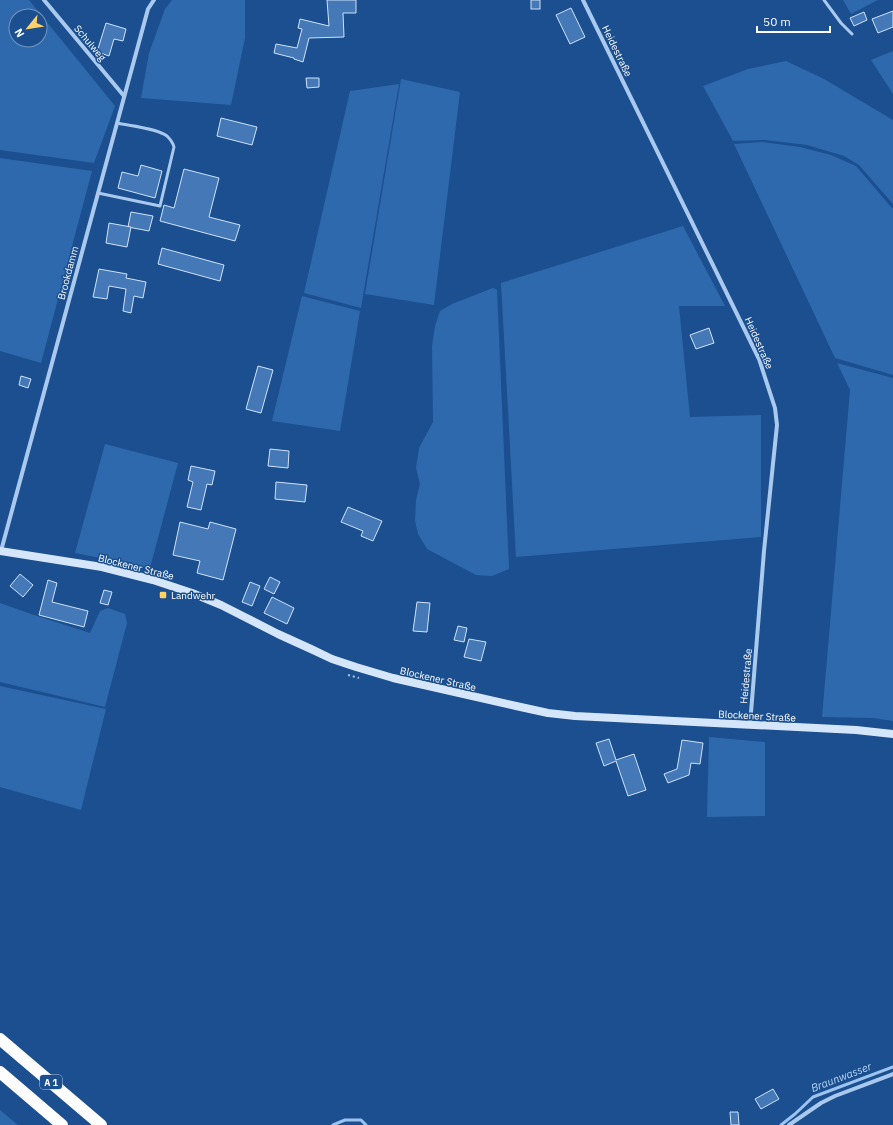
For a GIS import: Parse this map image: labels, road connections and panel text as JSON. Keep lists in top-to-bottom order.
{
  "streets": {
    "highway": ["A 1"],
    "street": [
      "Schulweg",
      "Heidestraße",
      "Brookdamm",
      "Blockener Straße"
    ]
  },
  "crossings": [
    ["Schulweg", "Brookdamm"],
    ["Heidestraße", "Blockener Straße"],
    ["Brookdamm", "Blockener Straße"]
  ],
  "water": ["Braunwasser"],
  "places": {
    "transit": ["Landwehr"]
  },
  "scale_bar": "50 m",
  "north": "bottom left"
}
